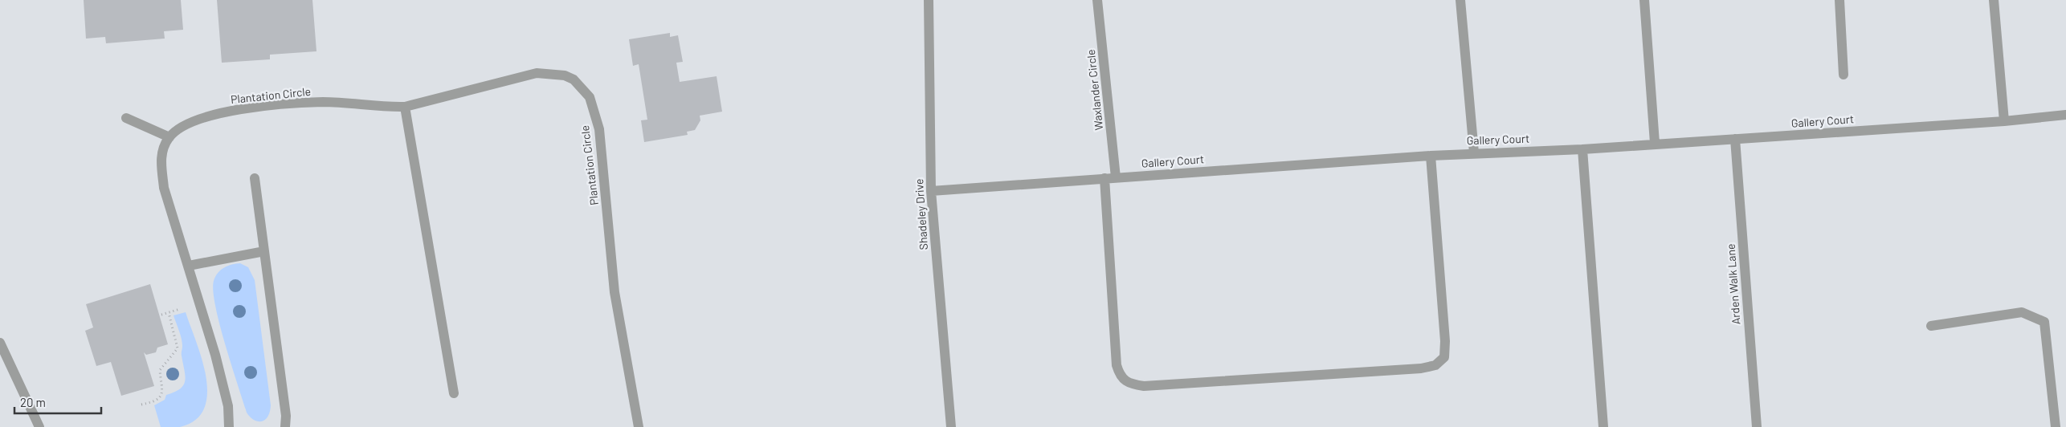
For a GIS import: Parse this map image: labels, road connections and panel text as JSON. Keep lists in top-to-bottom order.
{
  "streets": {
    "street": [
      "Waxlander Circle",
      "Plantation Circle",
      "Gallery Court",
      "Shadeley Drive",
      "Arden Walk Lane"
    ]
  },
  "crossings": [
    ["Waxlander Circle", "Gallery Court"],
    ["Gallery Court", "Shadeley Drive"],
    ["Gallery Court", "Arden Walk Lane"]
  ],
  "scale_bar": "20 m"
}
